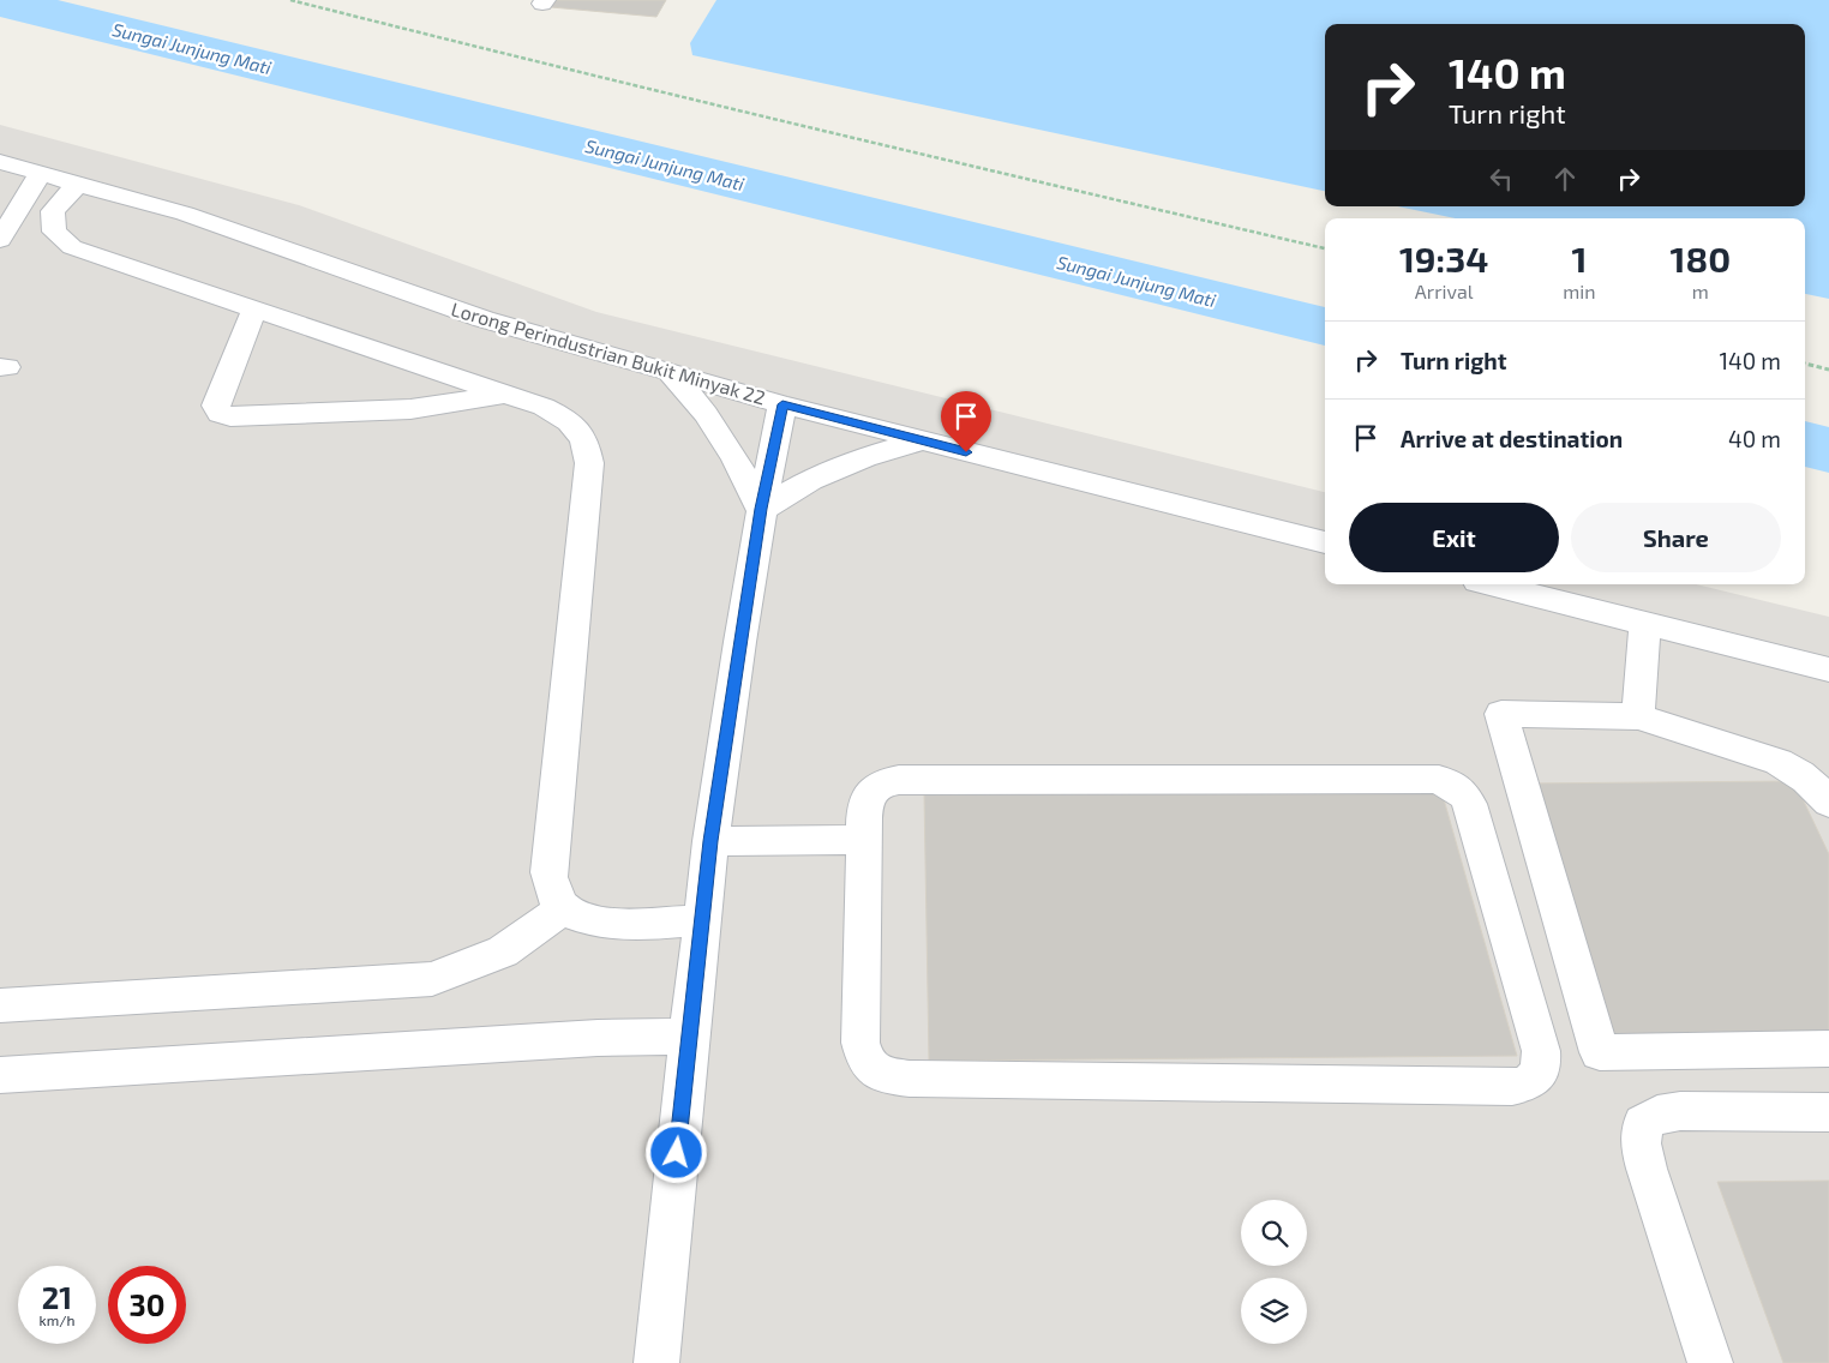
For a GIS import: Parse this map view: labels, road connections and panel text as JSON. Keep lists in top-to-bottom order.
{
  "streets": {
    "street": ["Lorong Perindustrian Bukit Minyak 22"]
  },
  "water": ["Sungai Junjung Mati"],
  "page": {
    "turn": ["140 m", "Turn right"],
    "eta": [
      "19:34",
      "Arrival",
      "1",
      "min",
      "180",
      "m"
    ],
    "list": [
      {
        "name": "Turn right",
        "value": "140 m"
      },
      {
        "name": "Arrive at destination",
        "value": "40 m"
      }
    ],
    "buttons": ["Exit", "Share"],
    "speed": "21 km/h",
    "limit": "30"
  }
}
